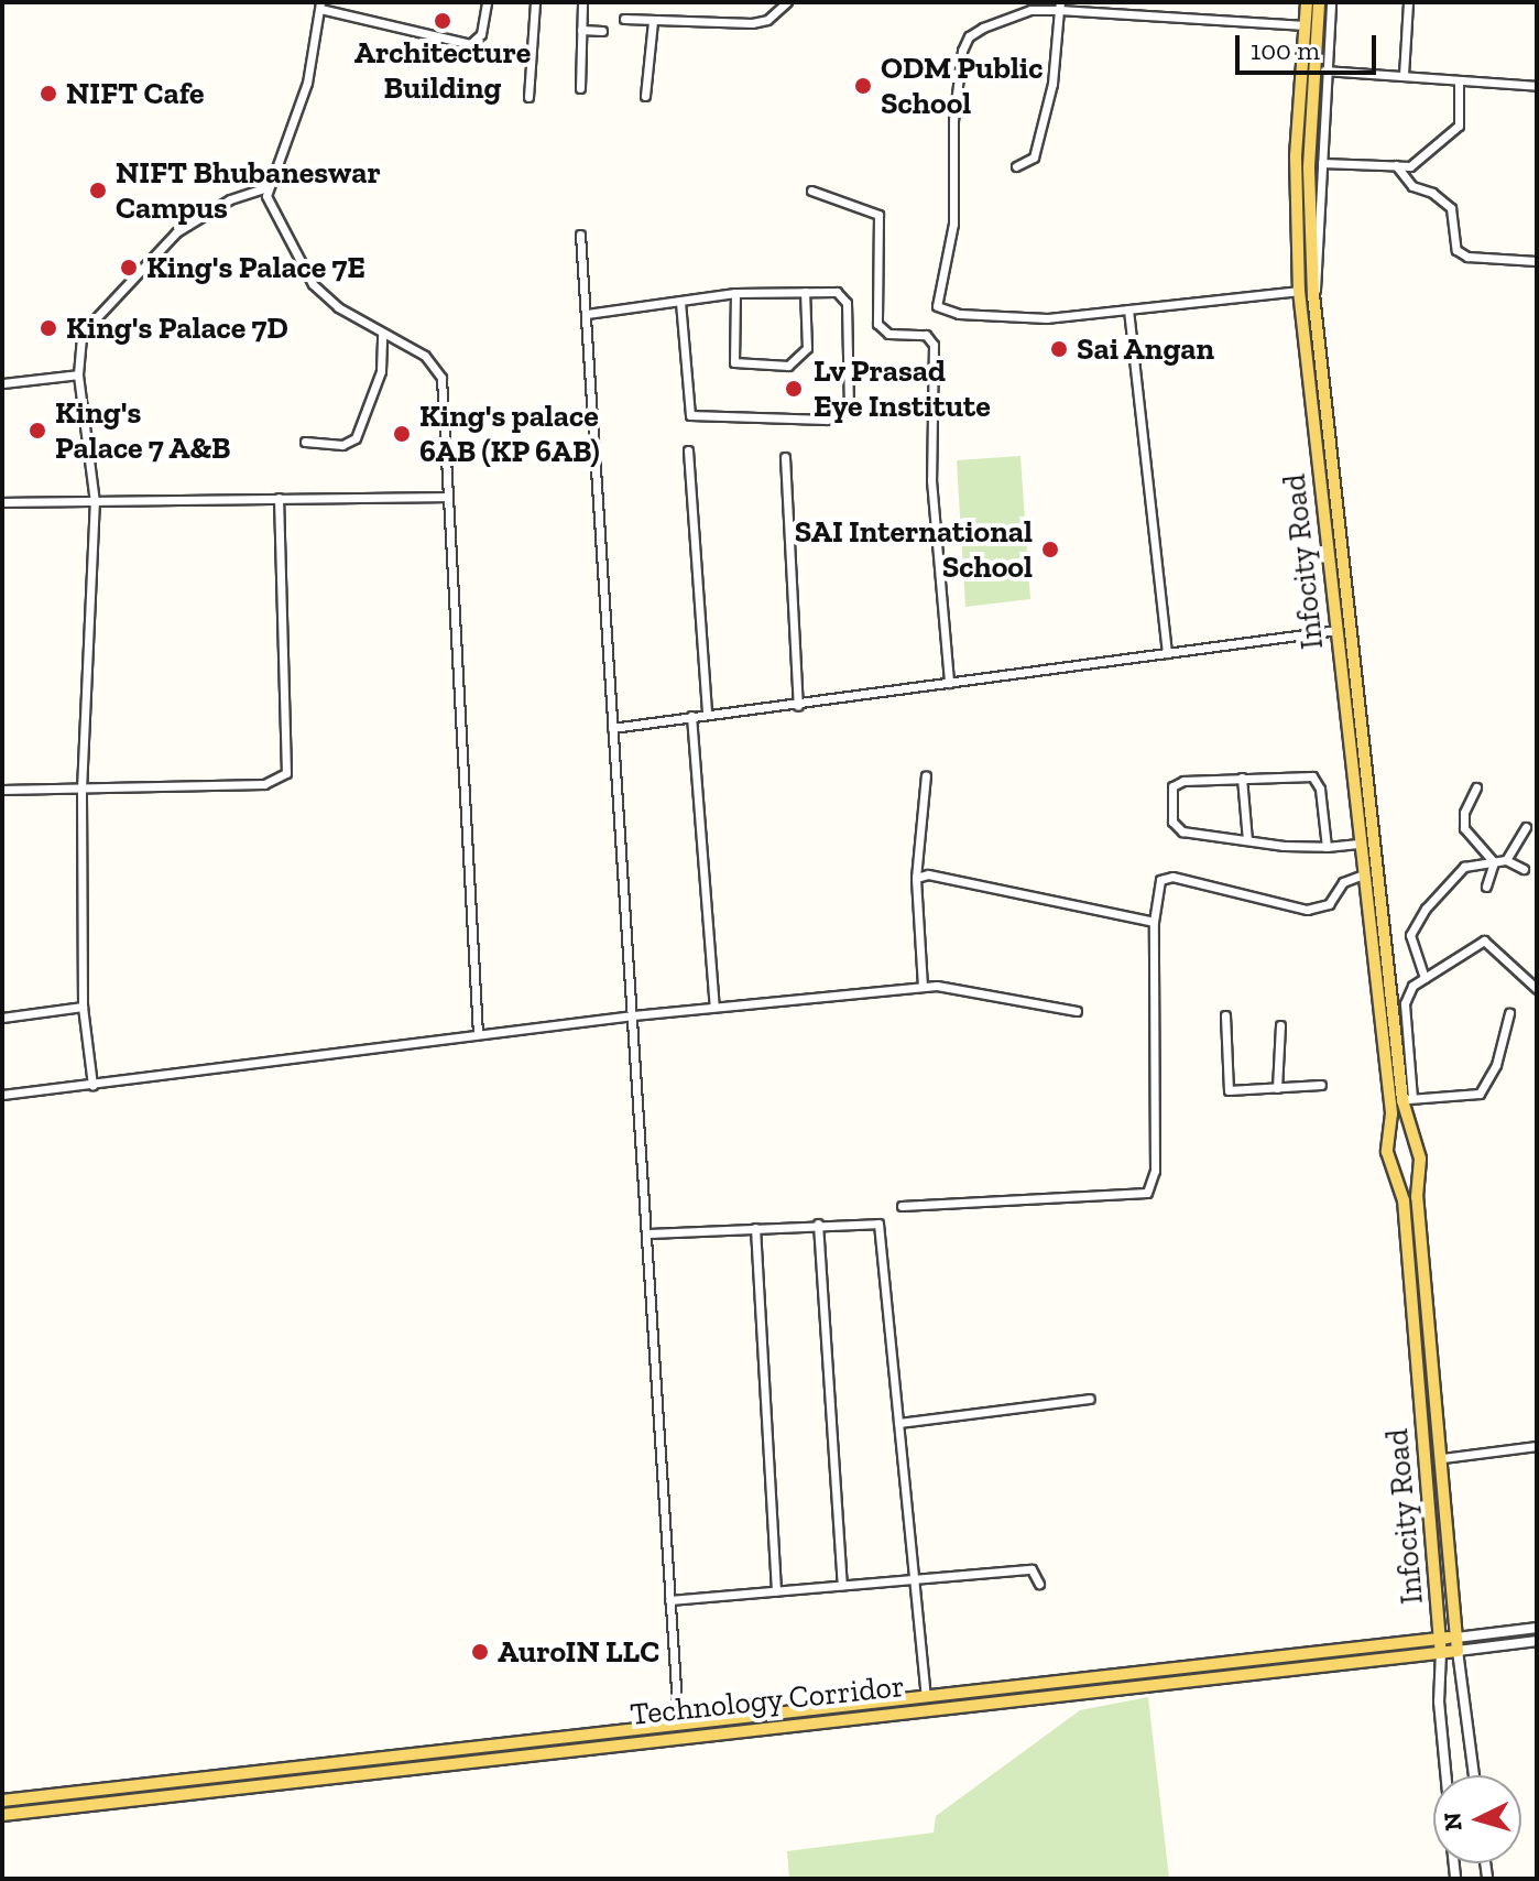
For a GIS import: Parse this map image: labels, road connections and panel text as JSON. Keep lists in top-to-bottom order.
{
  "streets": {
    "main road": ["Infocity Road", "Technology Corridor"]
  },
  "crossings": [
    ["Infocity Road", "Technology Corridor"]
  ],
  "places": [
    "Architecture Building",
    "ODM Public School",
    "NIFT Cafe",
    "NIFT Bhubaneswar Campus",
    "King's Palace 7E",
    "King's Palace 7D",
    "Sai Angan",
    "Lv Prasad Eye Institute",
    "King's Palace 7 A&B",
    "King's palace 6AB (KP 6AB)",
    "SAI International School",
    "AuroIN LLC"
  ],
  "scale_bar": "100 m",
  "north": "left"
}
